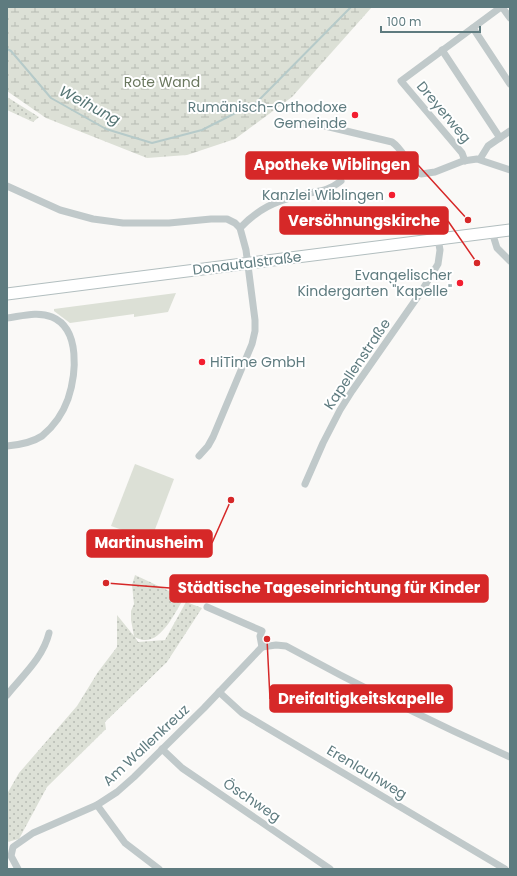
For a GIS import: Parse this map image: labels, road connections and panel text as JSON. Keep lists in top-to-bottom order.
{
  "streets": {
    "main road": ["Donautalstraße"],
    "street": [
      "Dreyerweg",
      "Kapellenstraße",
      "Am Wallenkreuz",
      "Erenlauhweg",
      "Öschweg"
    ]
  },
  "crossings": [
    ["Donautalstraße", "Kapellenstraße"],
    ["Am Wallenkreuz", "Erenlauhweg"],
    ["Am Wallenkreuz", "Öschweg"]
  ],
  "water": ["Weihung"],
  "parks": ["Rote Wand"],
  "places": [
    "Rumänisch-Orthodoxe Gemeinde",
    "Kanzlei Wiblingen",
    "Apotheke Wiblingen",
    "Versöhnungskirche",
    "Evangelischer Kindergarten \"Kapelle\"",
    "HiTime GmbH",
    "Martinusheim",
    "Städtische Tageseinrichtung für Kinder",
    "Dreifaltigkeitskapelle"
  ],
  "scale_bar": "100 m"
}
